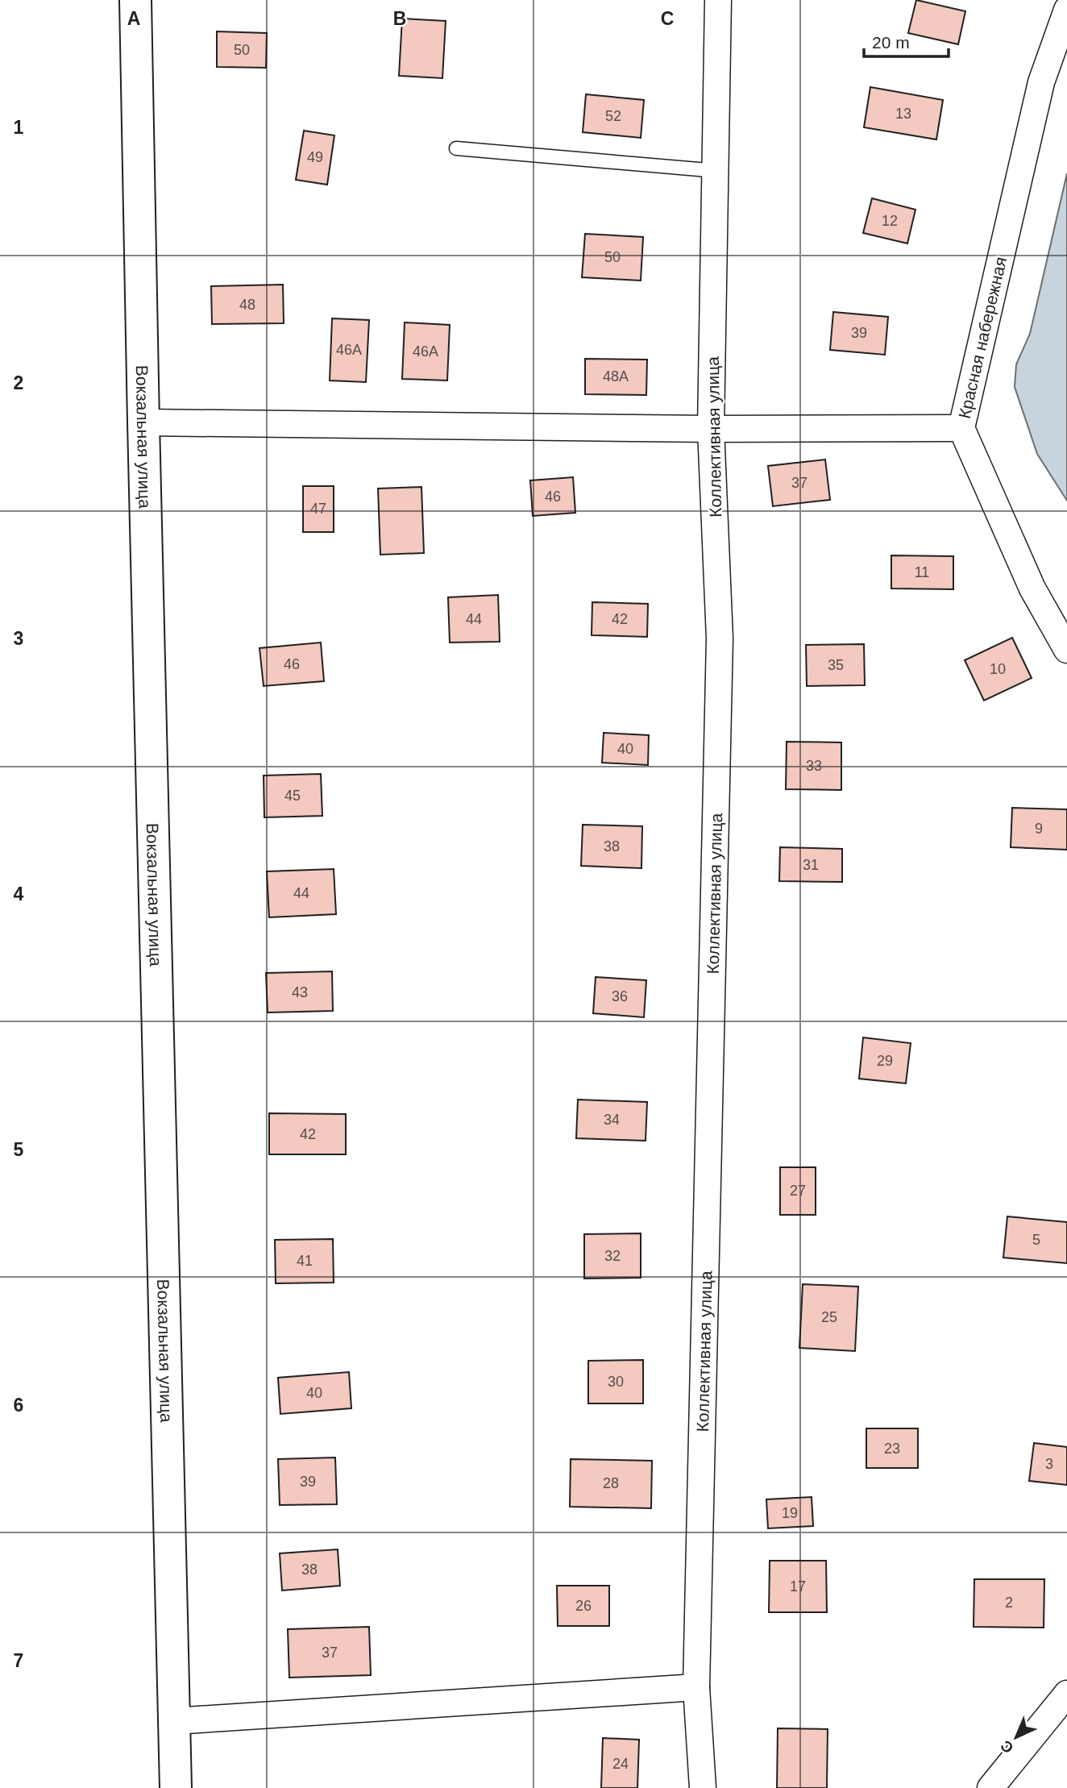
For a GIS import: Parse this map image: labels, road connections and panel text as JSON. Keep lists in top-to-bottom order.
{
  "streets": {
    "street": ["Красная набережная", "Вокзальная улица", "Коллективная улица"]
  },
  "house_numbers": [
    "50",
    "13",
    "52",
    "49",
    "12",
    "50",
    "48",
    "39",
    "46А",
    "46А",
    "48А",
    "37",
    "46",
    "47",
    "11",
    "44",
    "42",
    "46",
    "35",
    "10",
    "40",
    "33",
    "45",
    "9",
    "38",
    "31",
    "44",
    "43",
    "36",
    "29",
    "34",
    "42",
    "27",
    "5",
    "32",
    "41",
    "25",
    "30",
    "40",
    "23",
    "3",
    "39",
    "28",
    "19",
    "38",
    "17",
    "2",
    "26",
    "37",
    "24"
  ],
  "scale_bar": "20 m",
  "north": "bottom left",
  "grid": {
    "columns": ["A", "B", "C"],
    "rows": [
      "1",
      "2",
      "3",
      "4",
      "5",
      "6",
      "7"
    ]
  }
}
